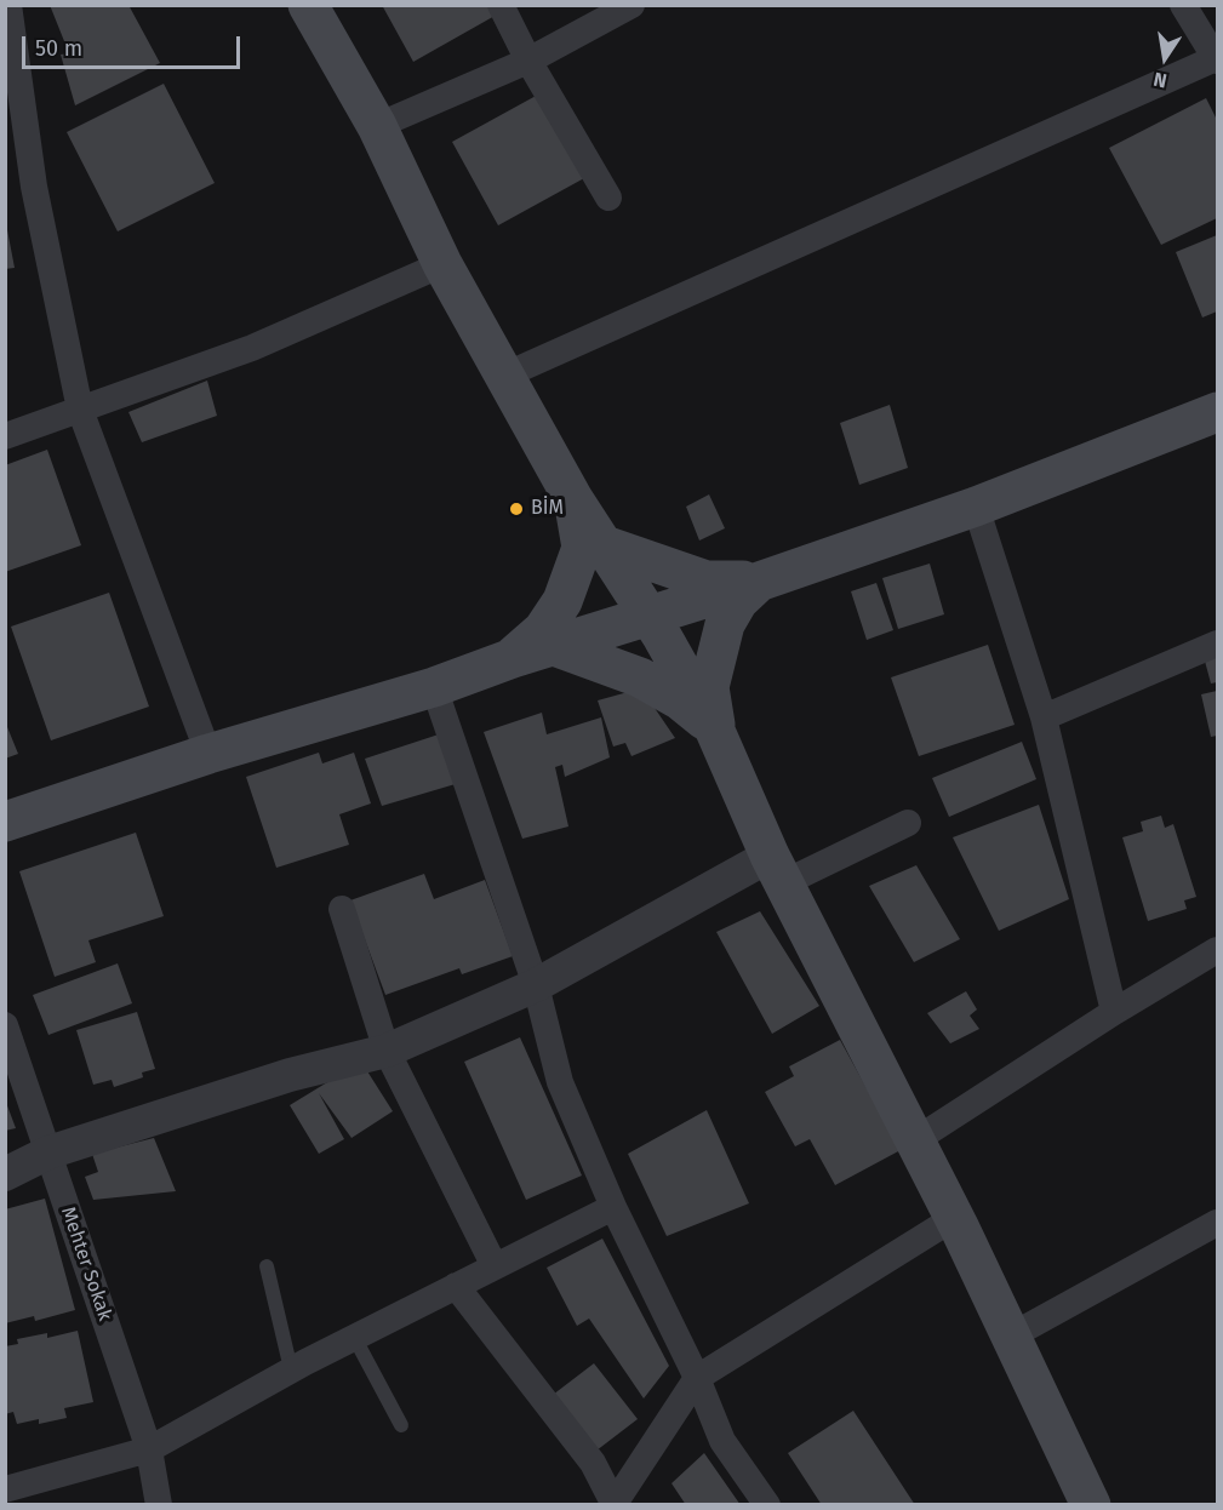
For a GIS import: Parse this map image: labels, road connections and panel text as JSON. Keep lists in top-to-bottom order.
{
  "streets": {
    "street": ["Mehter Sokak"]
  },
  "places": ["BİM"],
  "scale_bar": "50 m",
  "north": "bottom"
}
